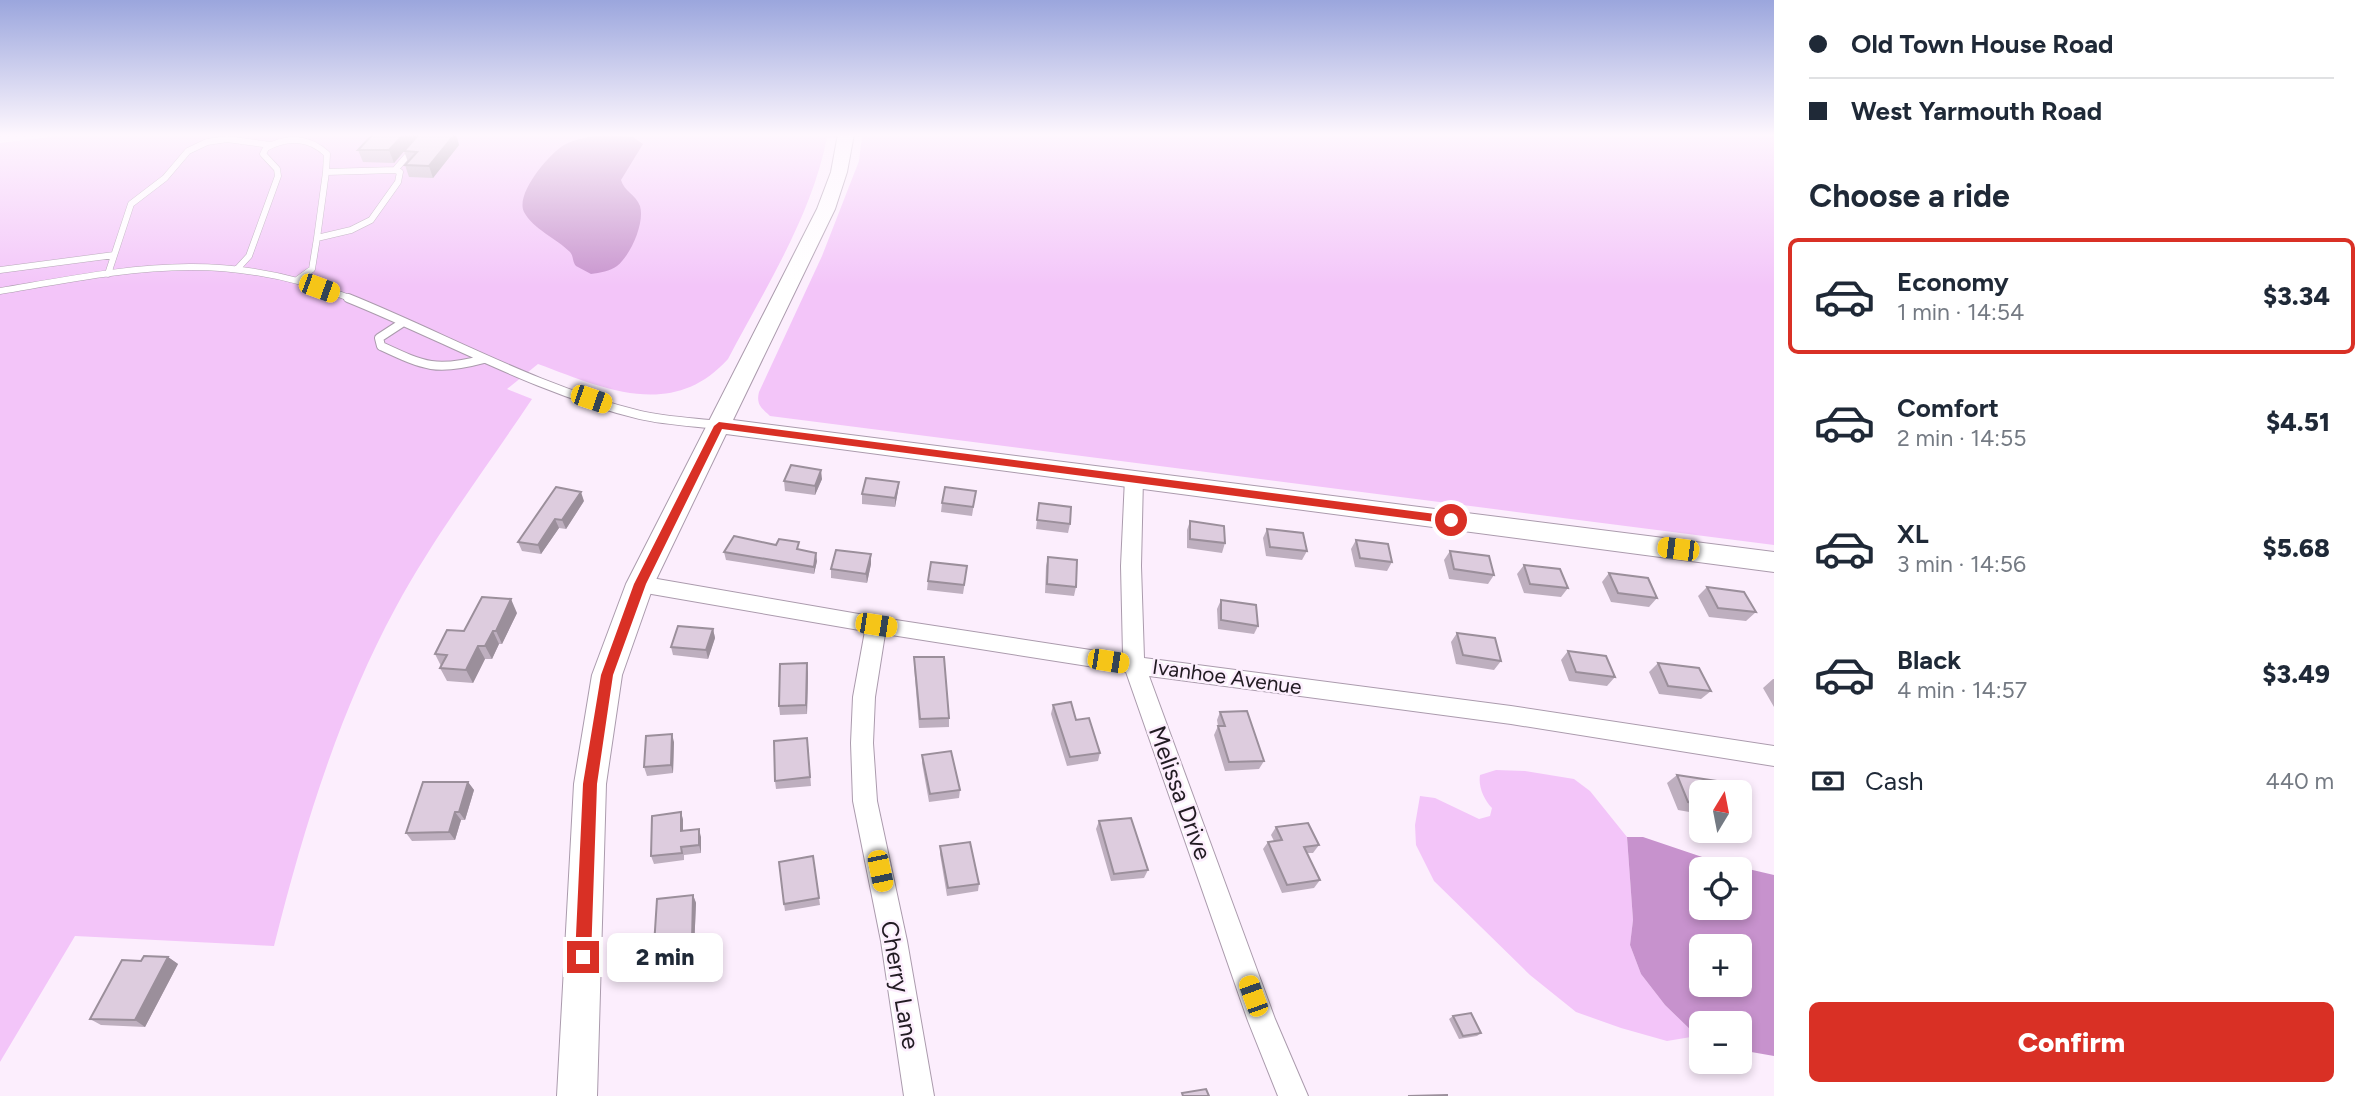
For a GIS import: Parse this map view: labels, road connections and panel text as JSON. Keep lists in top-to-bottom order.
{
  "streets": {
    "street": ["Ivanhoe Avenue", "Melissa Drive", "Cherry Lane"]
  },
  "crossings": [
    ["Ivanhoe Avenue", "Melissa Drive"],
    ["Ivanhoe Avenue", "Cherry Lane"]
  ],
  "north": "top",
  "page": {
    "banner": ["Old Town House Road", "West Yarmouth Road"],
    "heading": "Choose a ride",
    "list": [
      {
        "name": "Economy",
        "note": "1 min · 14:54",
        "value": "$3.34"
      },
      {
        "name": "Comfort",
        "note": "2 min · 14:55",
        "value": "$4.51"
      },
      {
        "name": "XL",
        "note": "3 min · 14:56",
        "value": "$5.68"
      },
      {
        "name": "Black",
        "note": "4 min · 14:57",
        "value": "$3.49"
      }
    ],
    "pay": ["Cash", "440 m"],
    "map_buttons": ["+", "−"],
    "bubble": "2 min",
    "buttons": "Confirm"
  }
}
